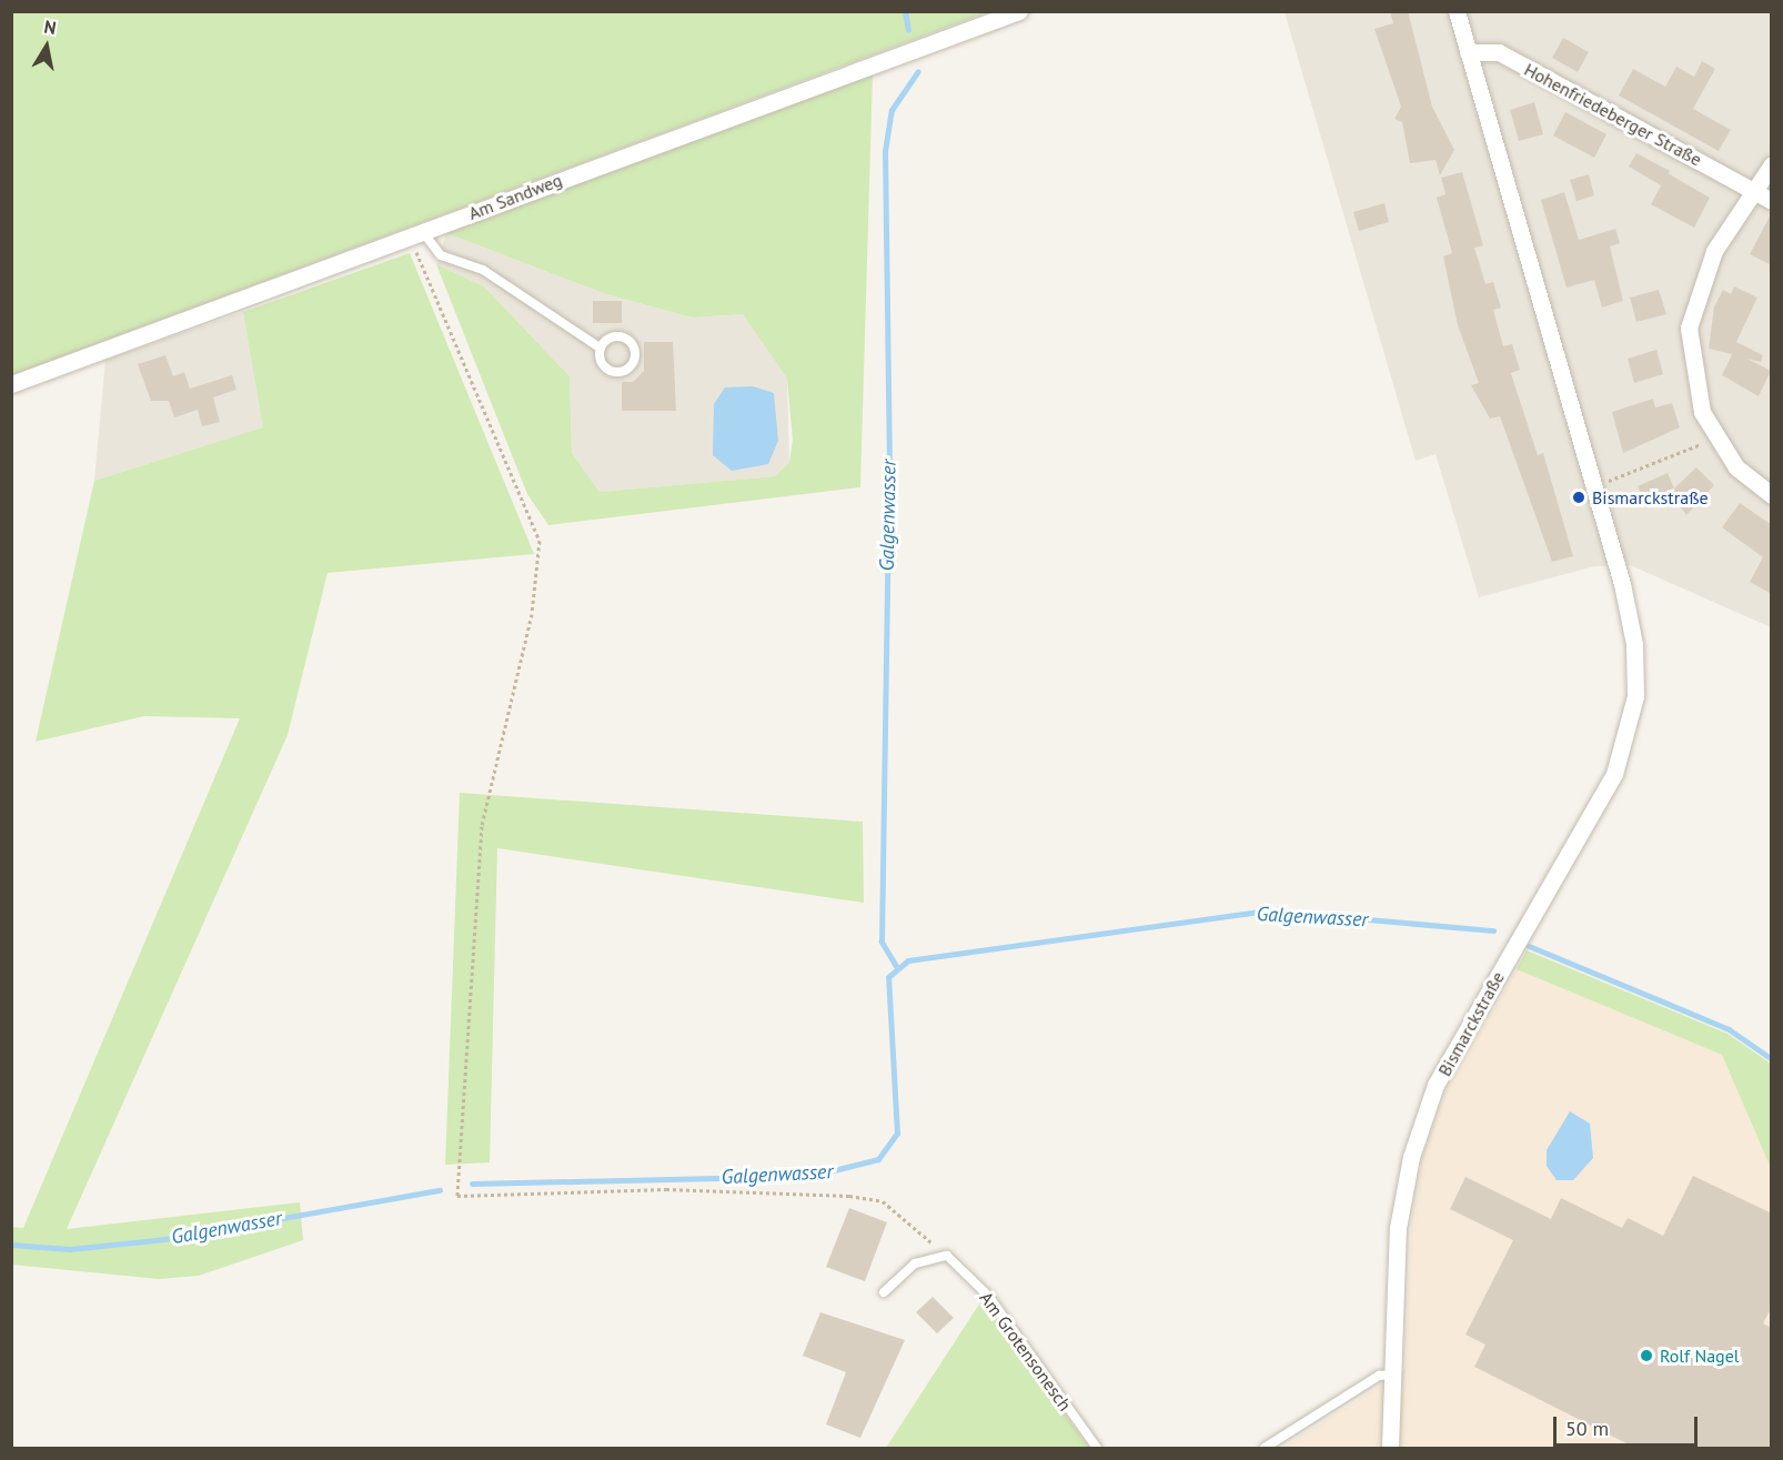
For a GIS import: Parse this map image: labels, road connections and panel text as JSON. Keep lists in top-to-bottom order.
{
  "streets": {
    "street": ["Hohenfriedeberger Straße", "Am Sandweg", "Bismarckstraße"],
    "lane": ["Am Grotensonesch"]
  },
  "crossings": [
    ["Hohenfriedeberger Straße", "Bismarckstraße"]
  ],
  "water": ["Galgenwasser"],
  "places": ["Bismarckstraße", "Rolf Nagel"],
  "scale_bar": "50 m",
  "north": "top"
}
